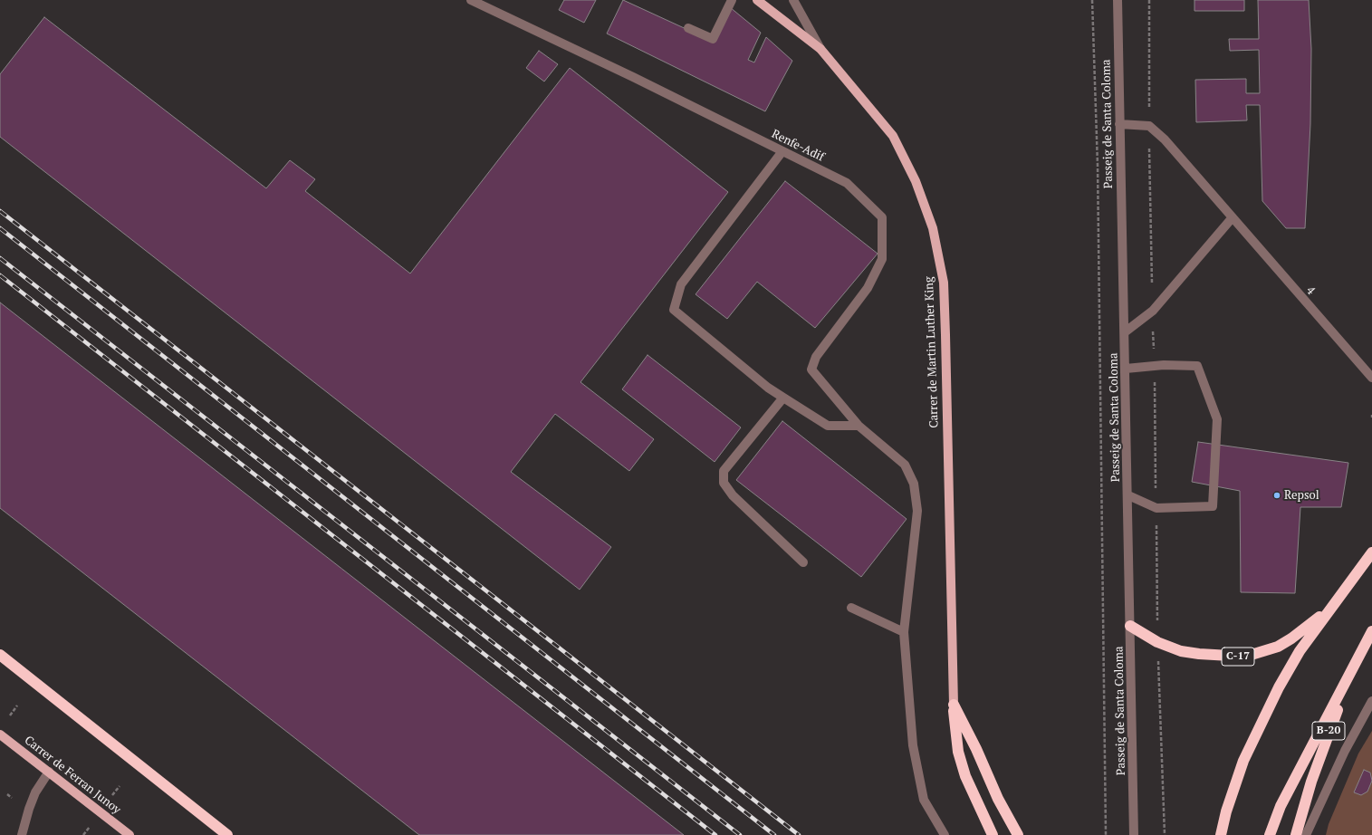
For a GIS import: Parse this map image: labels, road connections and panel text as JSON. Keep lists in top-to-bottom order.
{
  "streets": {
    "highway": ["C-17", "B-20"],
    "main road": ["Carrer de Martin Luther King", "Carrer de Ferran Junoy"],
    "street": ["Passeig de Santa Coloma", "Renfe-Adif", "4"]
  },
  "crossings": [
    ["Passeig de Santa Coloma", "C-17"]
  ],
  "places": ["Repsol"]
}
